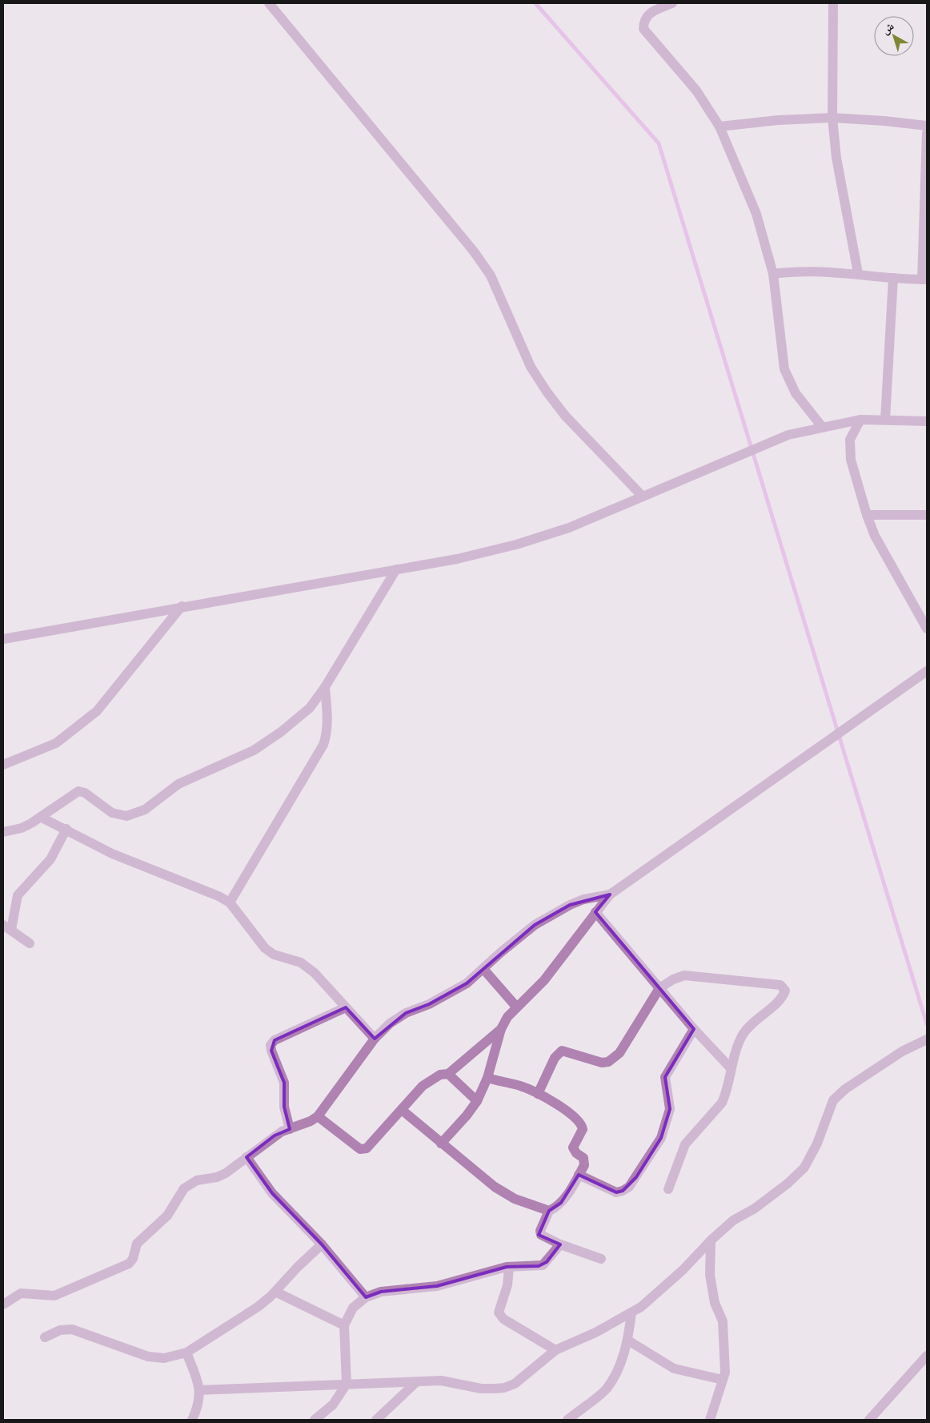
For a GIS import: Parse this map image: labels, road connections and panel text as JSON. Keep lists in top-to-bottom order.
{
  "north": "top left"
}
